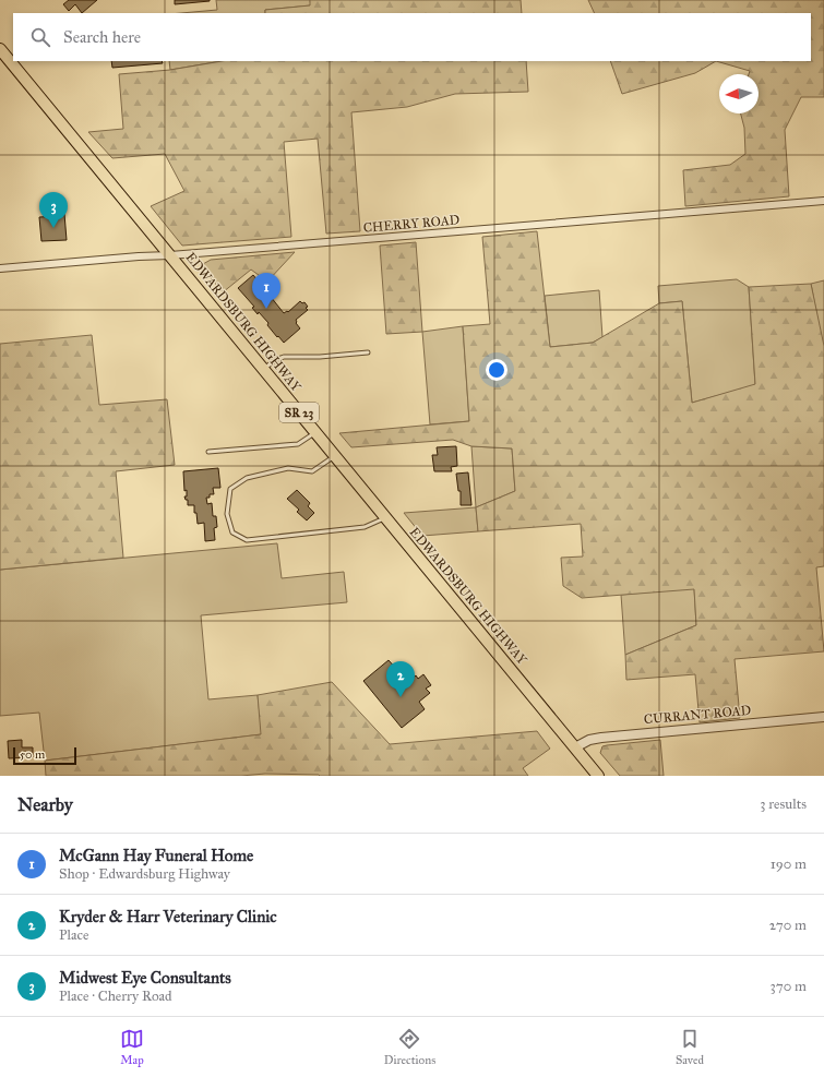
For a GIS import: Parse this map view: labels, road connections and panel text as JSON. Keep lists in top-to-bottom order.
{
  "streets": {
    "main road": ["EDWARDSBURG HIGHWAY", "SR 23"],
    "street": ["CHERRY ROAD", "CURRANT ROAD"]
  },
  "crossings": [
    ["CHERRY ROAD", "EDWARDSBURG HIGHWAY"],
    ["EDWARDSBURG HIGHWAY", "CURRANT ROAD"]
  ],
  "scale_bar": "50 m",
  "north": "left",
  "page": {
    "search": "Search here",
    "pins": ["3", "1", "2"],
    "scale": "50 m",
    "heading": ["Nearby", "3 results"],
    "list": [
      {
        "mark": "1",
        "name": "McGann Hay Funeral Home",
        "note": "Shop · Edwardsburg Highway",
        "value": "190 m"
      },
      {
        "mark": "2",
        "name": "Kryder & Harr Veterinary Clinic",
        "note": "Place",
        "value": "270 m"
      },
      {
        "mark": "3",
        "name": "Midwest Eye Consultants",
        "note": "Place · Cherry Road",
        "value": "370 m"
      }
    ],
    "nav": ["Map", "Directions", "Saved"]
  }
}
